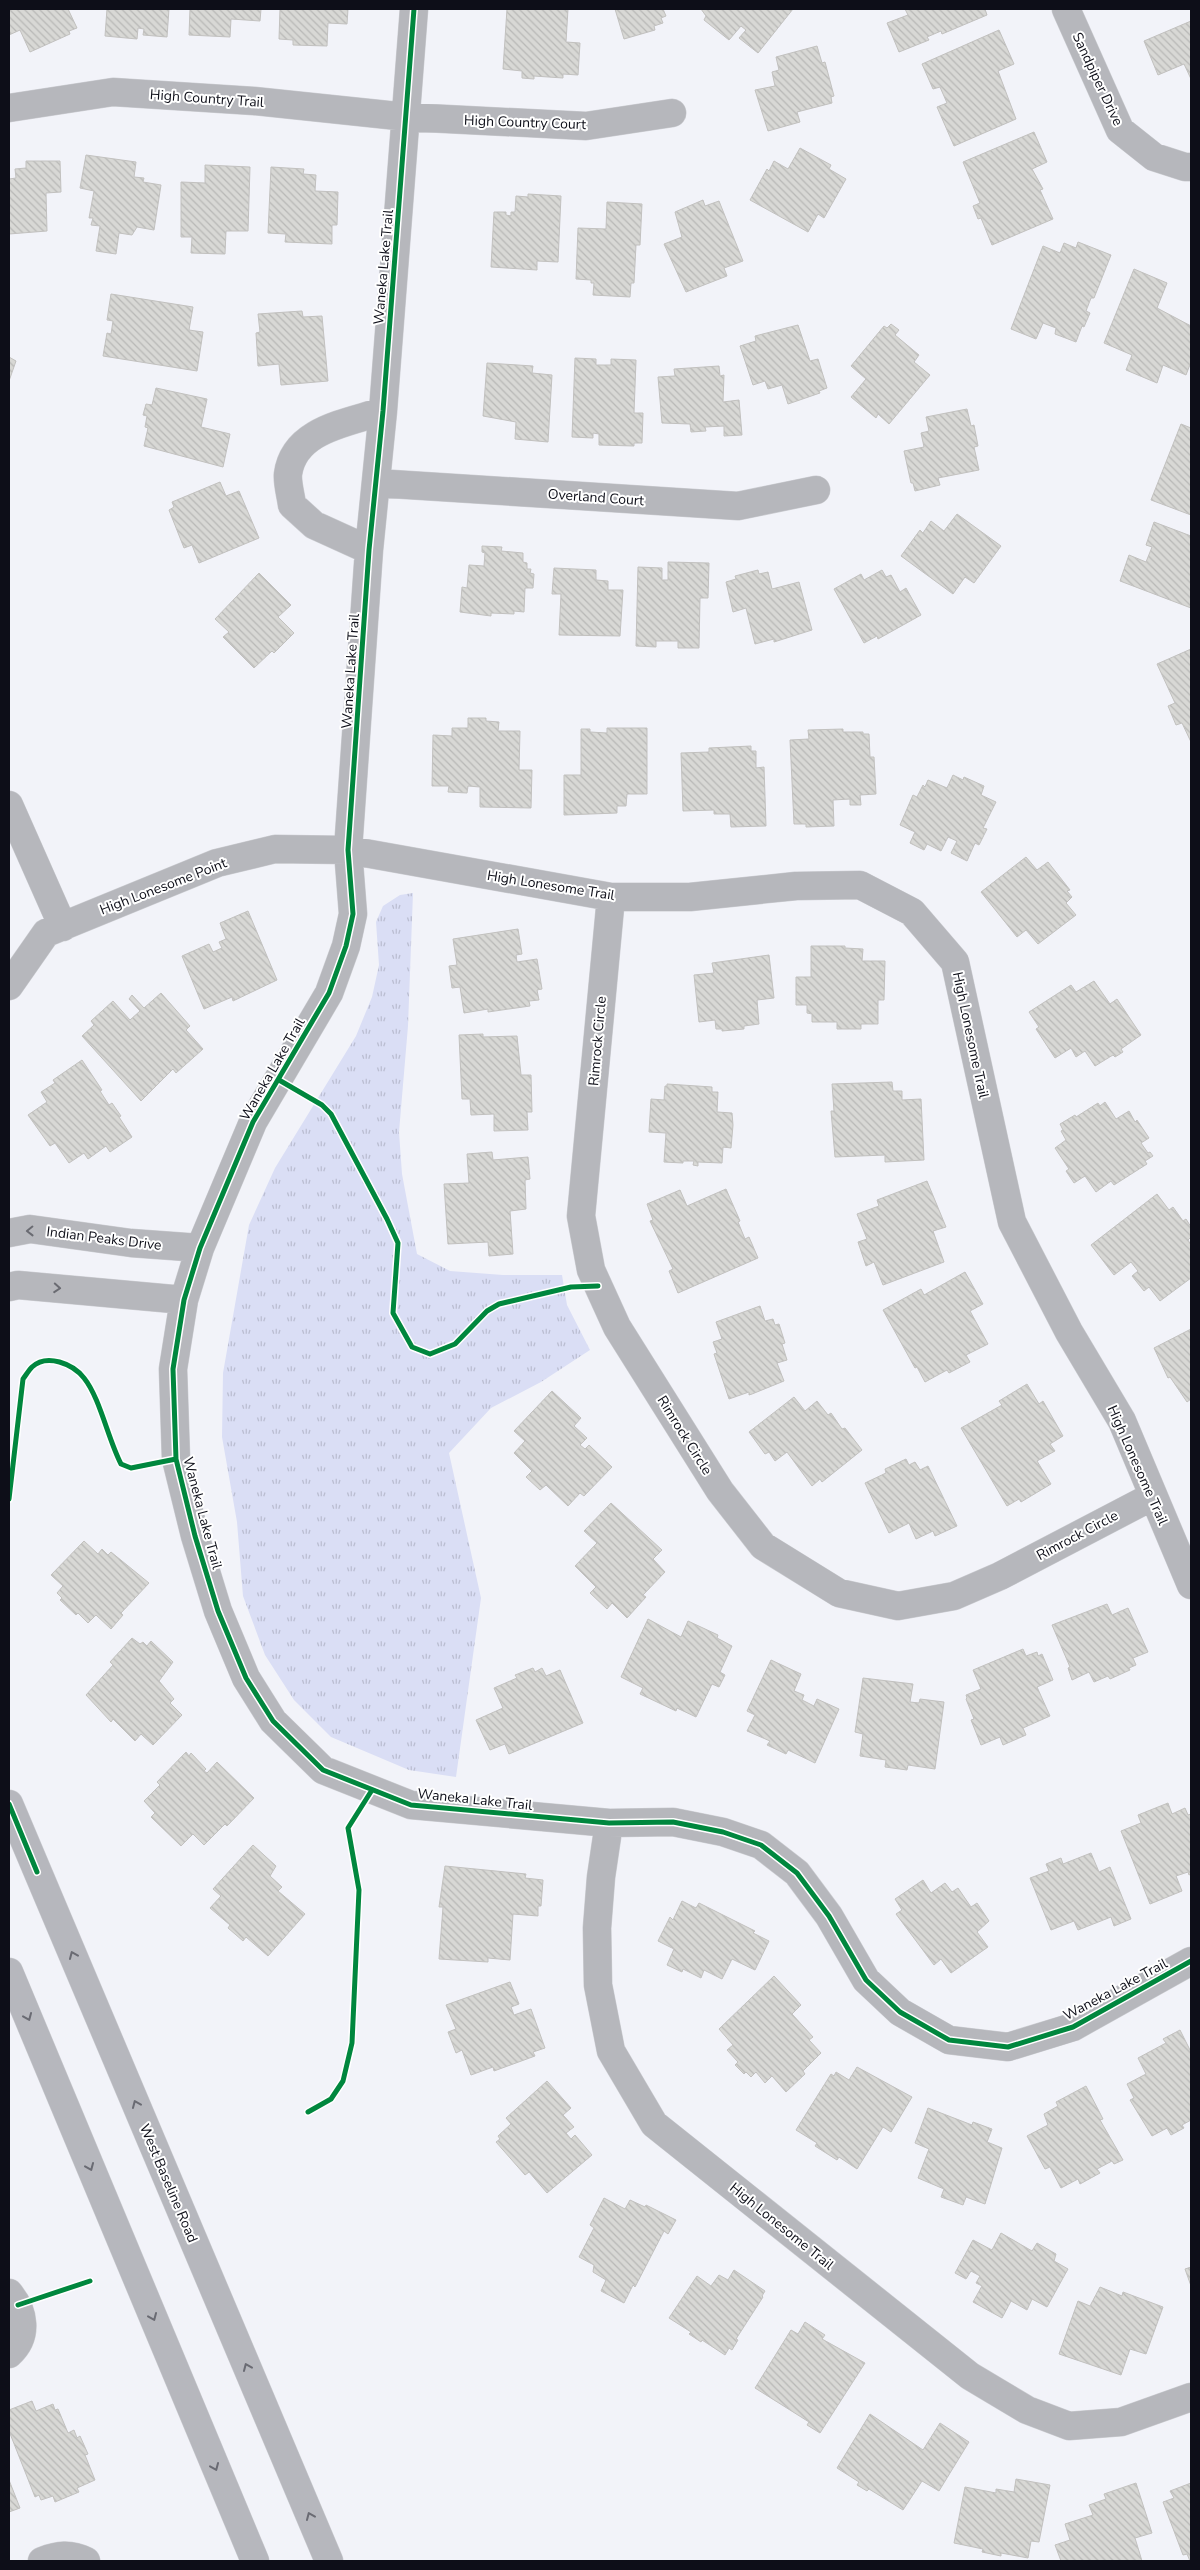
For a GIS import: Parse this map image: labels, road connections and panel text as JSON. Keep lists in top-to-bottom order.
{
  "streets": {
    "main road": ["West Baseline Road"],
    "street": [
      "Sandpiper Drive",
      "High Country Trail",
      "High Country Court",
      "Waneka Lake Trail",
      "Overland Court",
      "High Lonesome Trail",
      "High Lonesome Point",
      "Rimrock Circle",
      "Indian Peaks Drive"
    ]
  },
  "crossings": [
    ["High Country Trail", "High Country Court"],
    ["High Country Trail", "Waneka Lake Trail"],
    ["High Country Court", "Waneka Lake Trail"],
    ["Waneka Lake Trail", "Overland Court"],
    ["Waneka Lake Trail", "High Lonesome Trail"],
    ["Waneka Lake Trail", "High Lonesome Point"],
    ["Waneka Lake Trail", "Indian Peaks Drive"],
    ["High Lonesome Trail", "High Lonesome Point"],
    ["High Lonesome Trail", "Rimrock Circle"]
  ]
}
